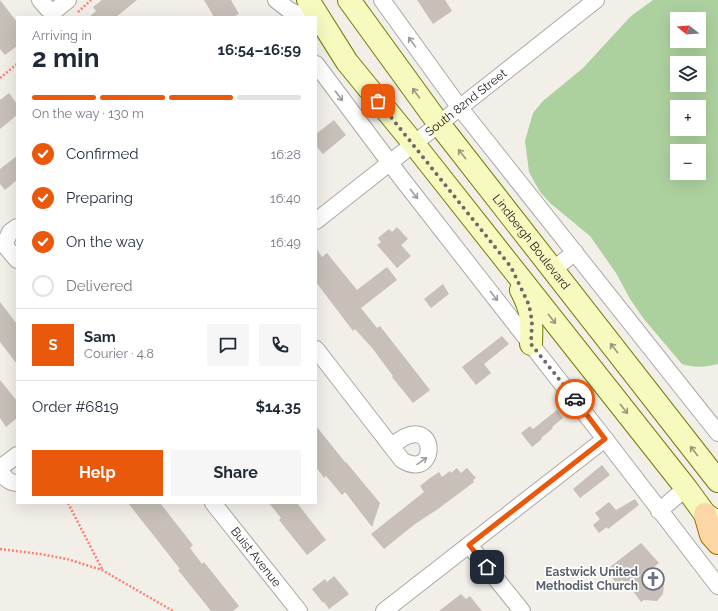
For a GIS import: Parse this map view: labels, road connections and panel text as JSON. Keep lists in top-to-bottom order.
{
  "streets": {
    "main road": ["Lindbergh Boulevard"],
    "street": ["South 82nd Street", "Buist Avenue"]
  },
  "crossings": [
    ["South 82nd Street", "Lindbergh Boulevard"]
  ],
  "places": {
    "church": ["Eastwick United Methodist Church"]
  },
  "north": "left",
  "page": {
    "map_buttons": ["+", "−"],
    "heading": ["2 min", "Arriving in", "16:54–16:59"],
    "panel": [
      "Sam",
      "Courier · 4.8",
      "Order #6819",
      "$14.35"
    ],
    "bar": "On the way · 130 m",
    "list": [
      ["Confirmed", "16:28"],
      ["Preparing", "16:40"],
      ["On the way", "16:49"],
      "Delivered"
    ],
    "round": "S",
    "buttons": ["Help", "Share"]
  }
}
